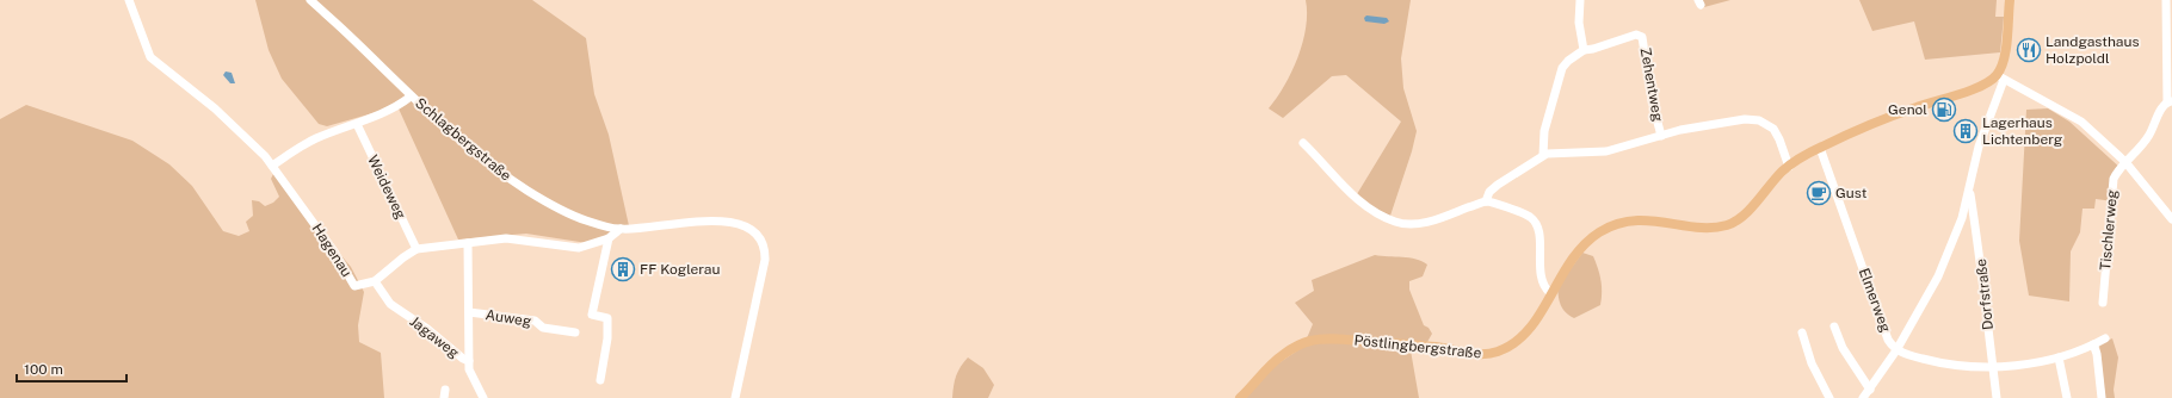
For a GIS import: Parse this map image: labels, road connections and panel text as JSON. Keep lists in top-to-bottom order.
{
  "streets": {
    "main road": ["Pöstlingbergstraße"],
    "street": [
      "Zehentweg",
      "Schlagbergstraße",
      "Weideweg",
      "Tischlerweg",
      "Hagenau",
      "Dorfstraße",
      "Elmerweg",
      "Auweg",
      "Jagaweg"
    ]
  },
  "crossings": [
    ["Zehentweg", "Pöstlingbergstraße"],
    ["Schlagbergstraße", "Hagenau"],
    ["Weideweg", "Hagenau"],
    ["Hagenau", "Auweg"],
    ["Hagenau", "Jagaweg"],
    ["Dorfstraße", "Elmerweg"],
    ["Elmerweg", "Pöstlingbergstraße"],
    ["Auweg", "Jagaweg"]
  ],
  "places": {
    "restaurant": ["Landgasthaus Holzpoldl"],
    "fuel station": ["Genol"],
    "building": ["Lagerhaus Lichtenberg", "FF Koglerau"],
    "cafe": ["Gust"]
  },
  "scale_bar": "100 m"
}
